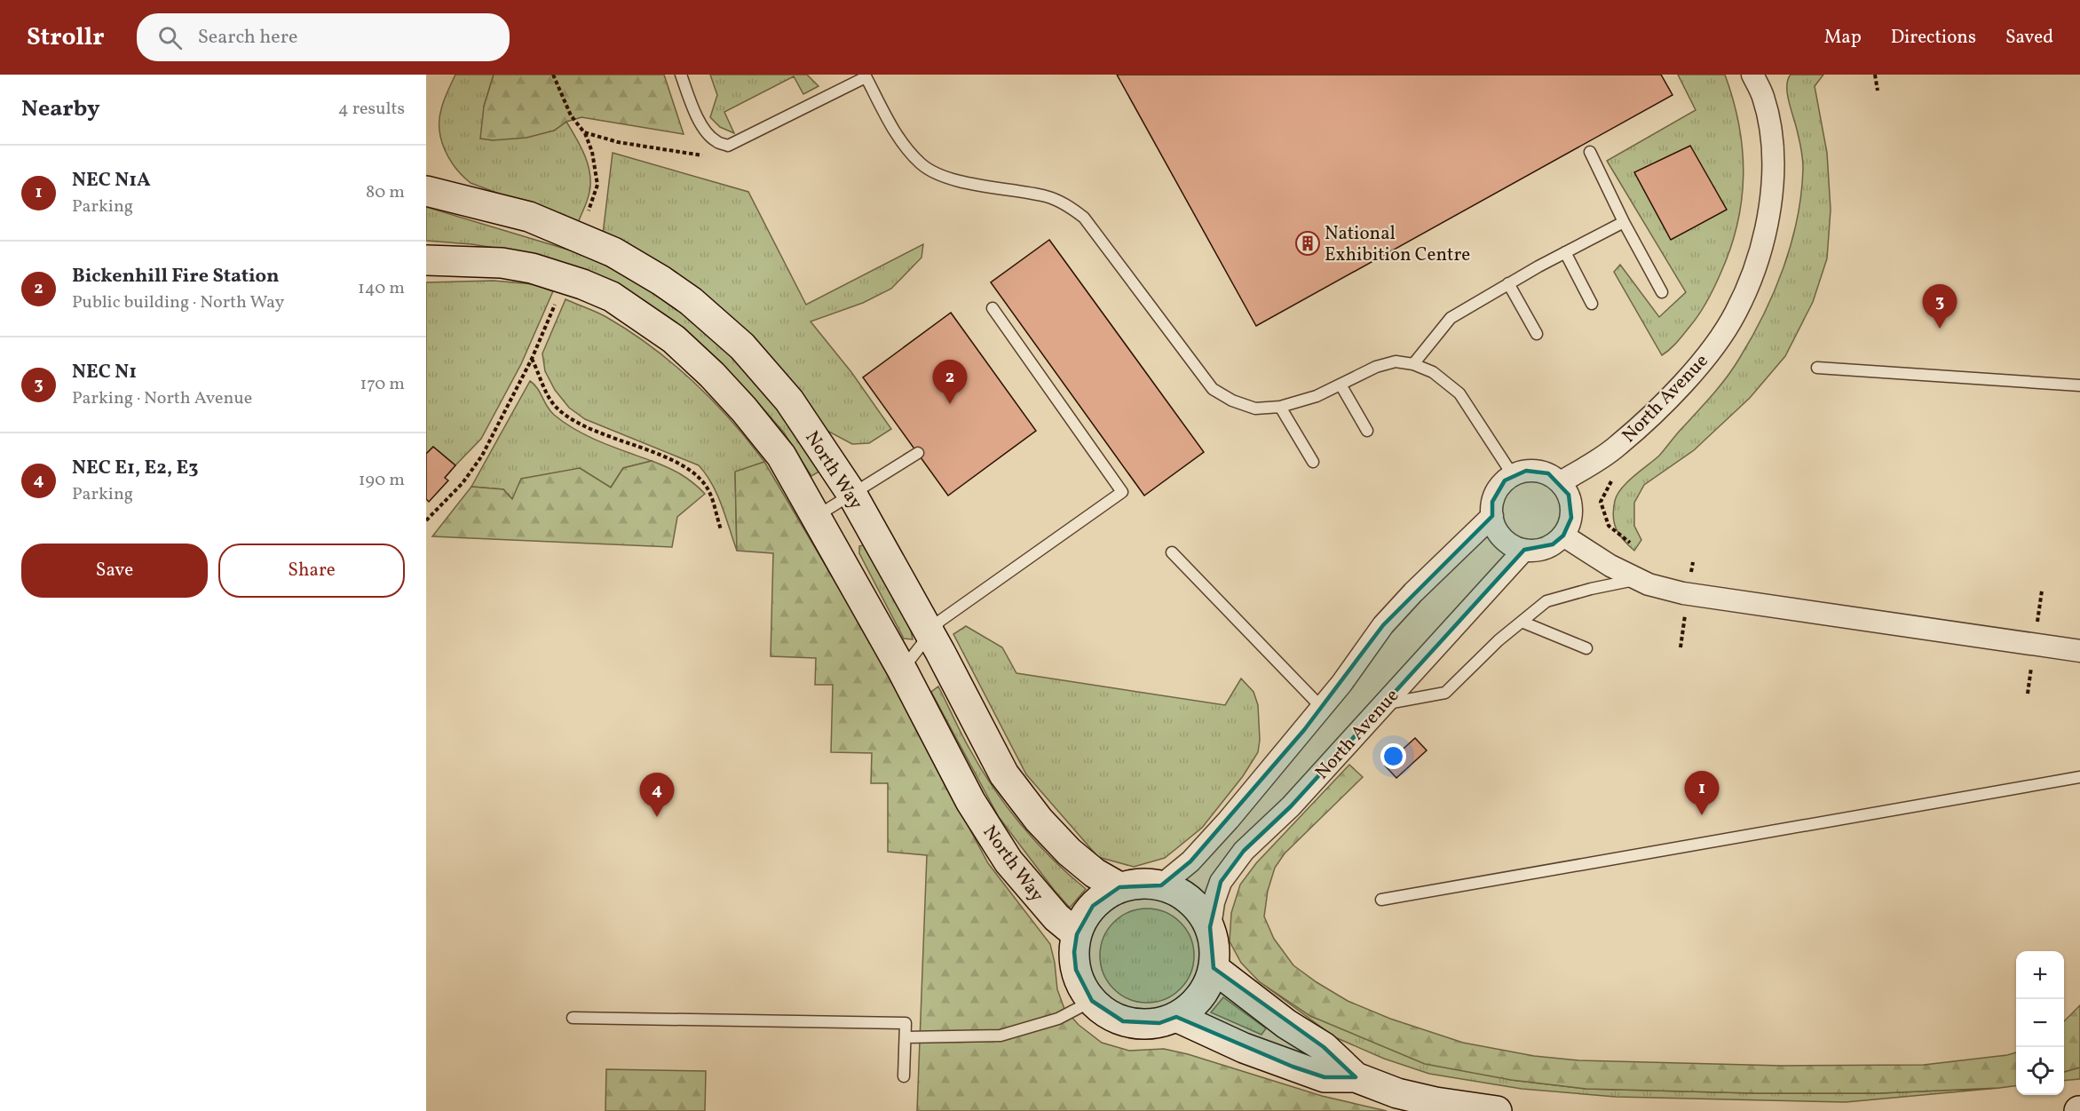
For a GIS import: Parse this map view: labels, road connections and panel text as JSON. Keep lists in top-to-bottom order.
{
  "streets": {
    "street": ["North Avenue", "North Way"]
  },
  "crossings": [
    ["North Avenue", "North Way"]
  ],
  "places": {
    "building": ["National Exhibition Centre"]
  },
  "page": {
    "header": "Strollr",
    "search": "Search here",
    "nav": ["Map", "Directions", "Saved"],
    "heading": ["Nearby", "4 results"],
    "list": [
      {
        "mark": "1",
        "name": "NEC N1A",
        "note": "Parking",
        "value": "80 m"
      },
      {
        "mark": "2",
        "name": "Bickenhill Fire Station",
        "note": "Public building · North Way",
        "value": "140 m"
      },
      {
        "mark": "3",
        "name": "NEC N1",
        "note": "Parking · North Avenue",
        "value": "170 m"
      },
      {
        "mark": "4",
        "name": "NEC E1, E2, E3",
        "note": "Parking",
        "value": "190 m"
      }
    ],
    "pins": [
      "3",
      "2",
      "1",
      "4"
    ],
    "buttons": ["Save", "Share"],
    "map_buttons": ["+", "−"]
  }
}
